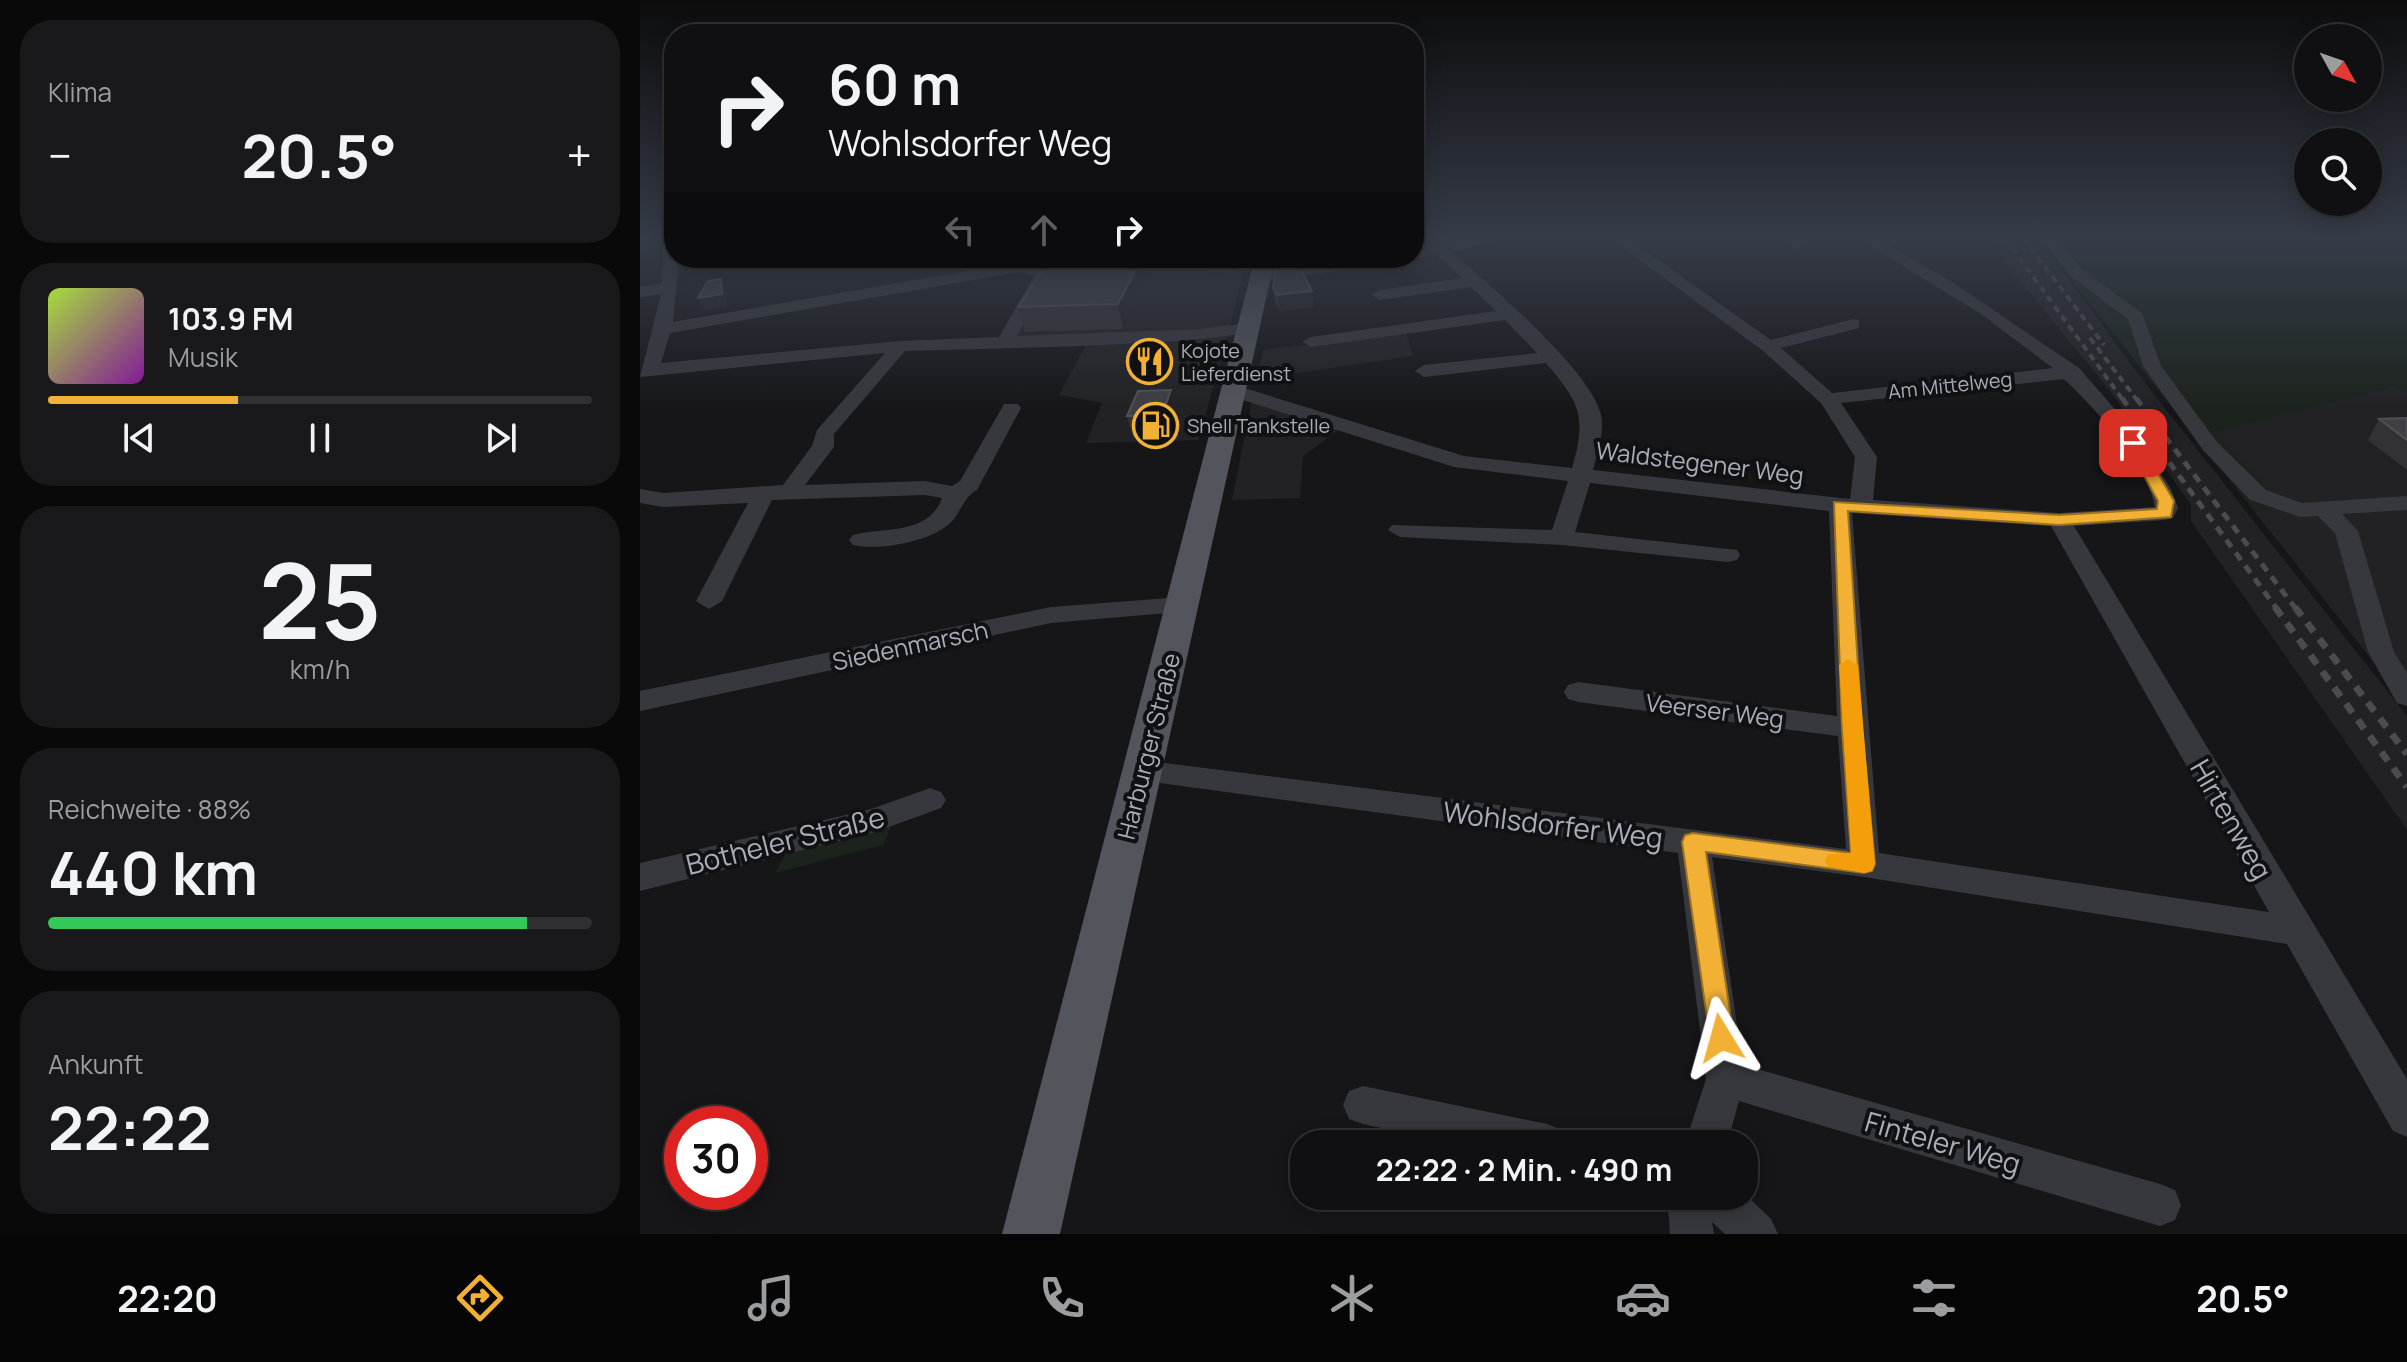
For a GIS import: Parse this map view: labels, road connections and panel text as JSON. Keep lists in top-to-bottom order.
{
  "streets": {
    "main road": ["Harburger Straße"],
    "street": [
      "Am Mittelweg",
      "Waldstegener Weg",
      "Siedenmarsch",
      "Veerser Weg",
      "Hirtenweg",
      "Wohlsdorfer Weg",
      "Botheler Straße",
      "Finteler Weg"
    ]
  },
  "crossings": [
    ["Am Mittelweg", "Waldstegener Weg"],
    ["Waldstegener Weg", "Harburger Straße"],
    ["Waldstegener Weg", "Hirtenweg"],
    ["Siedenmarsch", "Harburger Straße"],
    ["Harburger Straße", "Wohlsdorfer Weg"],
    ["Hirtenweg", "Wohlsdorfer Weg"]
  ],
  "places": {
    "restaurant": ["Kojote Lieferdienst"],
    "fuel station": ["Shell Tankstelle"]
  },
  "north": "bottom right",
  "page": {
    "tile": [
      "Klima",
      ["25", "km/h"],
      ["Reichweite · 88%", "440 km"],
      ["Ankunft", "22:22"]
    ],
    "turn": ["60 m", "Wohlsdorfer Weg"],
    "heat": ["−", "20.5°", "+"],
    "song": ["103.9 FM", "Musik"],
    "limit": "30",
    "trip": "22:22 · 2 Min. · 490 m",
    "tabs": ["22:20", "20.5°"]
  }
}
